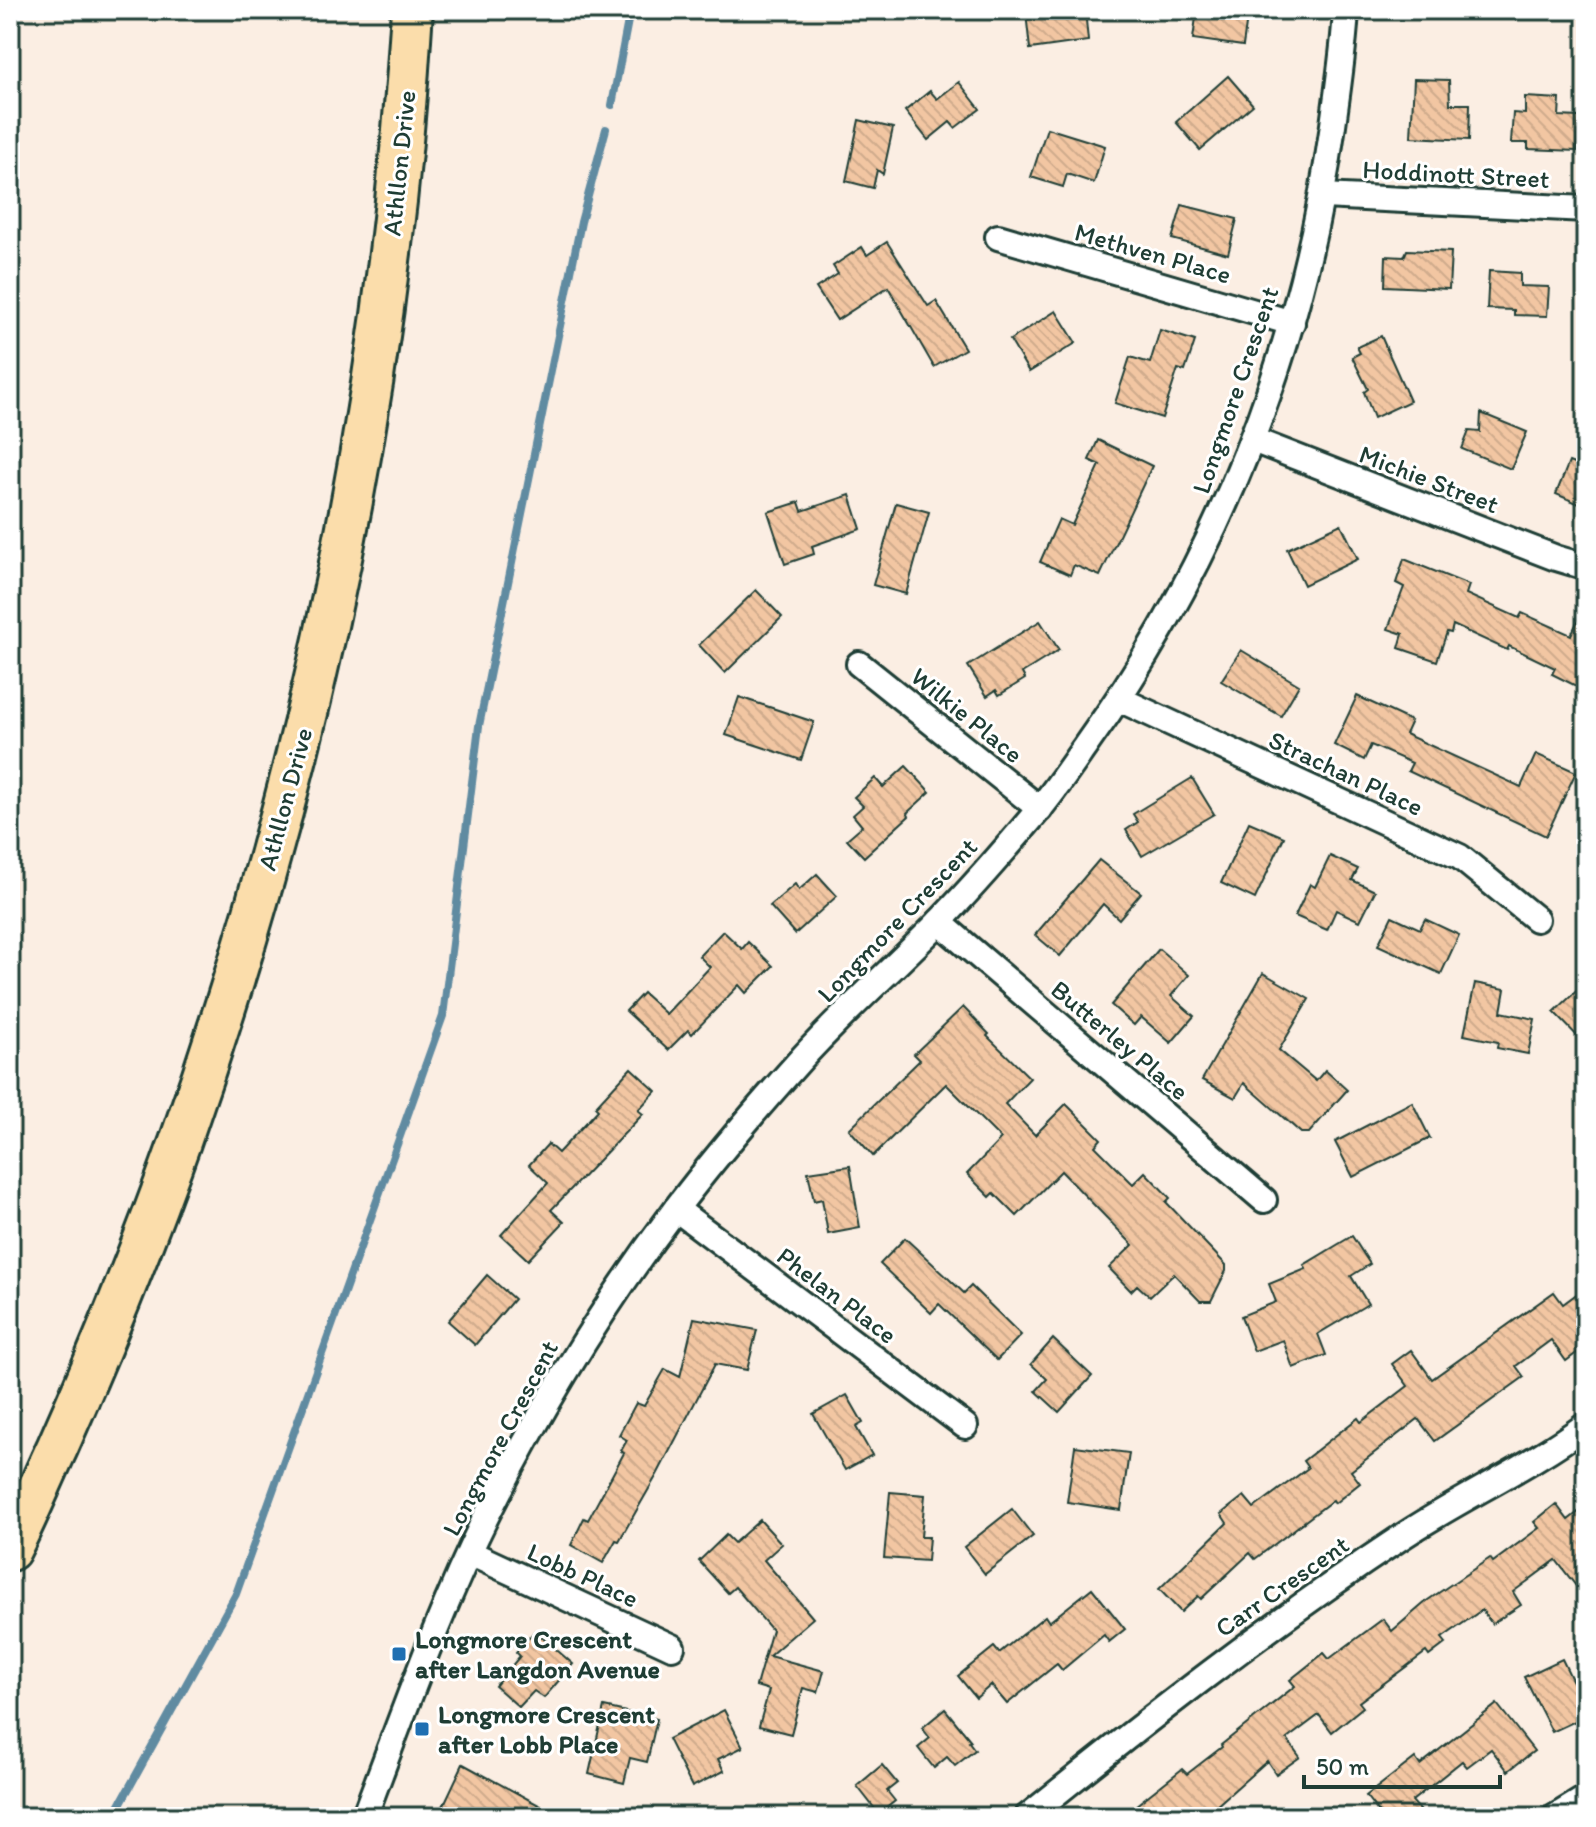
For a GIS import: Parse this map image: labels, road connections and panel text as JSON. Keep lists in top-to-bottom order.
{
  "streets": {
    "main road": ["Athllon Drive"],
    "street": [
      "Hoddinott Street",
      "Methven Place",
      "Longmore Crescent",
      "Michie Street",
      "Wilkie Place",
      "Strachan Place",
      "Butterley Place",
      "Phelan Place",
      "Lobb Place",
      "Carr Crescent"
    ]
  },
  "crossings": [
    ["Hoddinott Street", "Longmore Crescent"],
    ["Methven Place", "Longmore Crescent"],
    ["Longmore Crescent", "Michie Street"],
    ["Longmore Crescent", "Wilkie Place"],
    ["Longmore Crescent", "Strachan Place"],
    ["Longmore Crescent", "Butterley Place"],
    ["Longmore Crescent", "Phelan Place"],
    ["Longmore Crescent", "Lobb Place"]
  ],
  "places": {
    "transit": ["Longmore Crescent after Langdon Avenue", "Longmore Crescent after Lobb Place"]
  },
  "scale_bar": "50 m"
}
